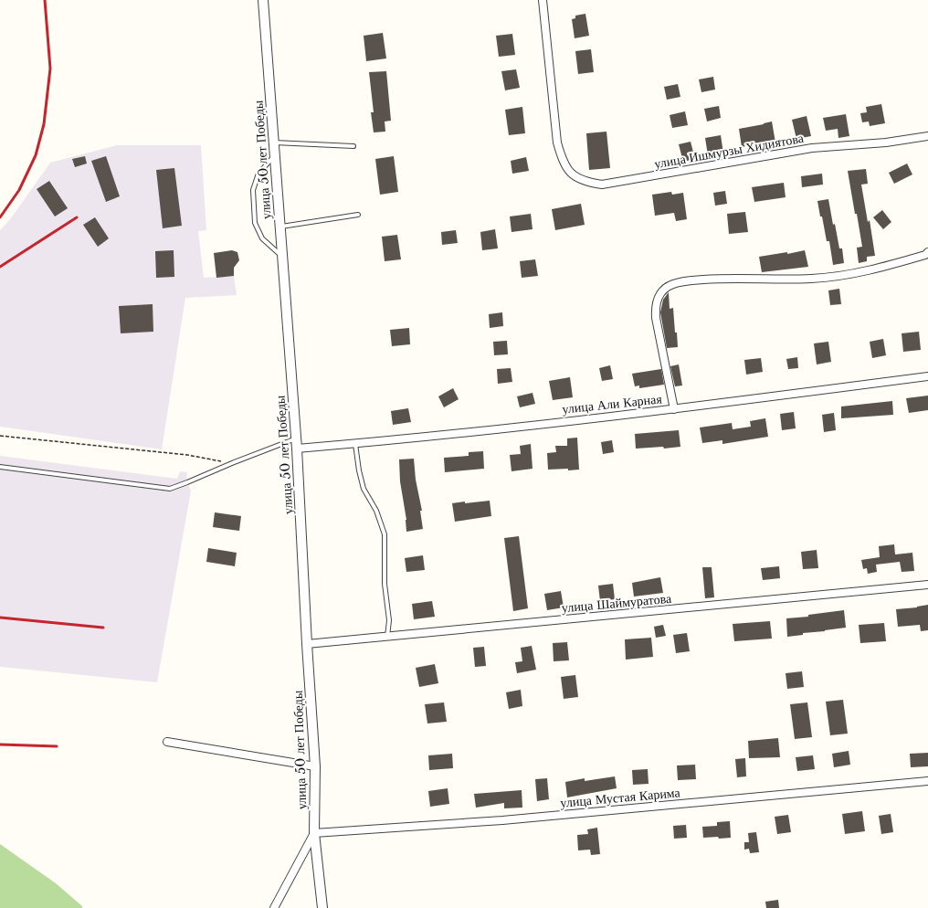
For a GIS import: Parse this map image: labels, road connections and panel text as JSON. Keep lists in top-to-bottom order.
{
  "streets": {
    "street": [
      "улица Ишмурзы Хидиятова",
      "улица 50 лет Победы",
      "улица Али Карная",
      "улица Шаймуратова",
      "улица Мустая Карима"
    ]
  },
  "crossings": [
    ["улица 50 лет Победы", "улица Али Карная"],
    ["улица 50 лет Победы", "улица Шаймуратова"],
    ["улица 50 лет Победы", "улица Мустая Карима"]
  ]
}
